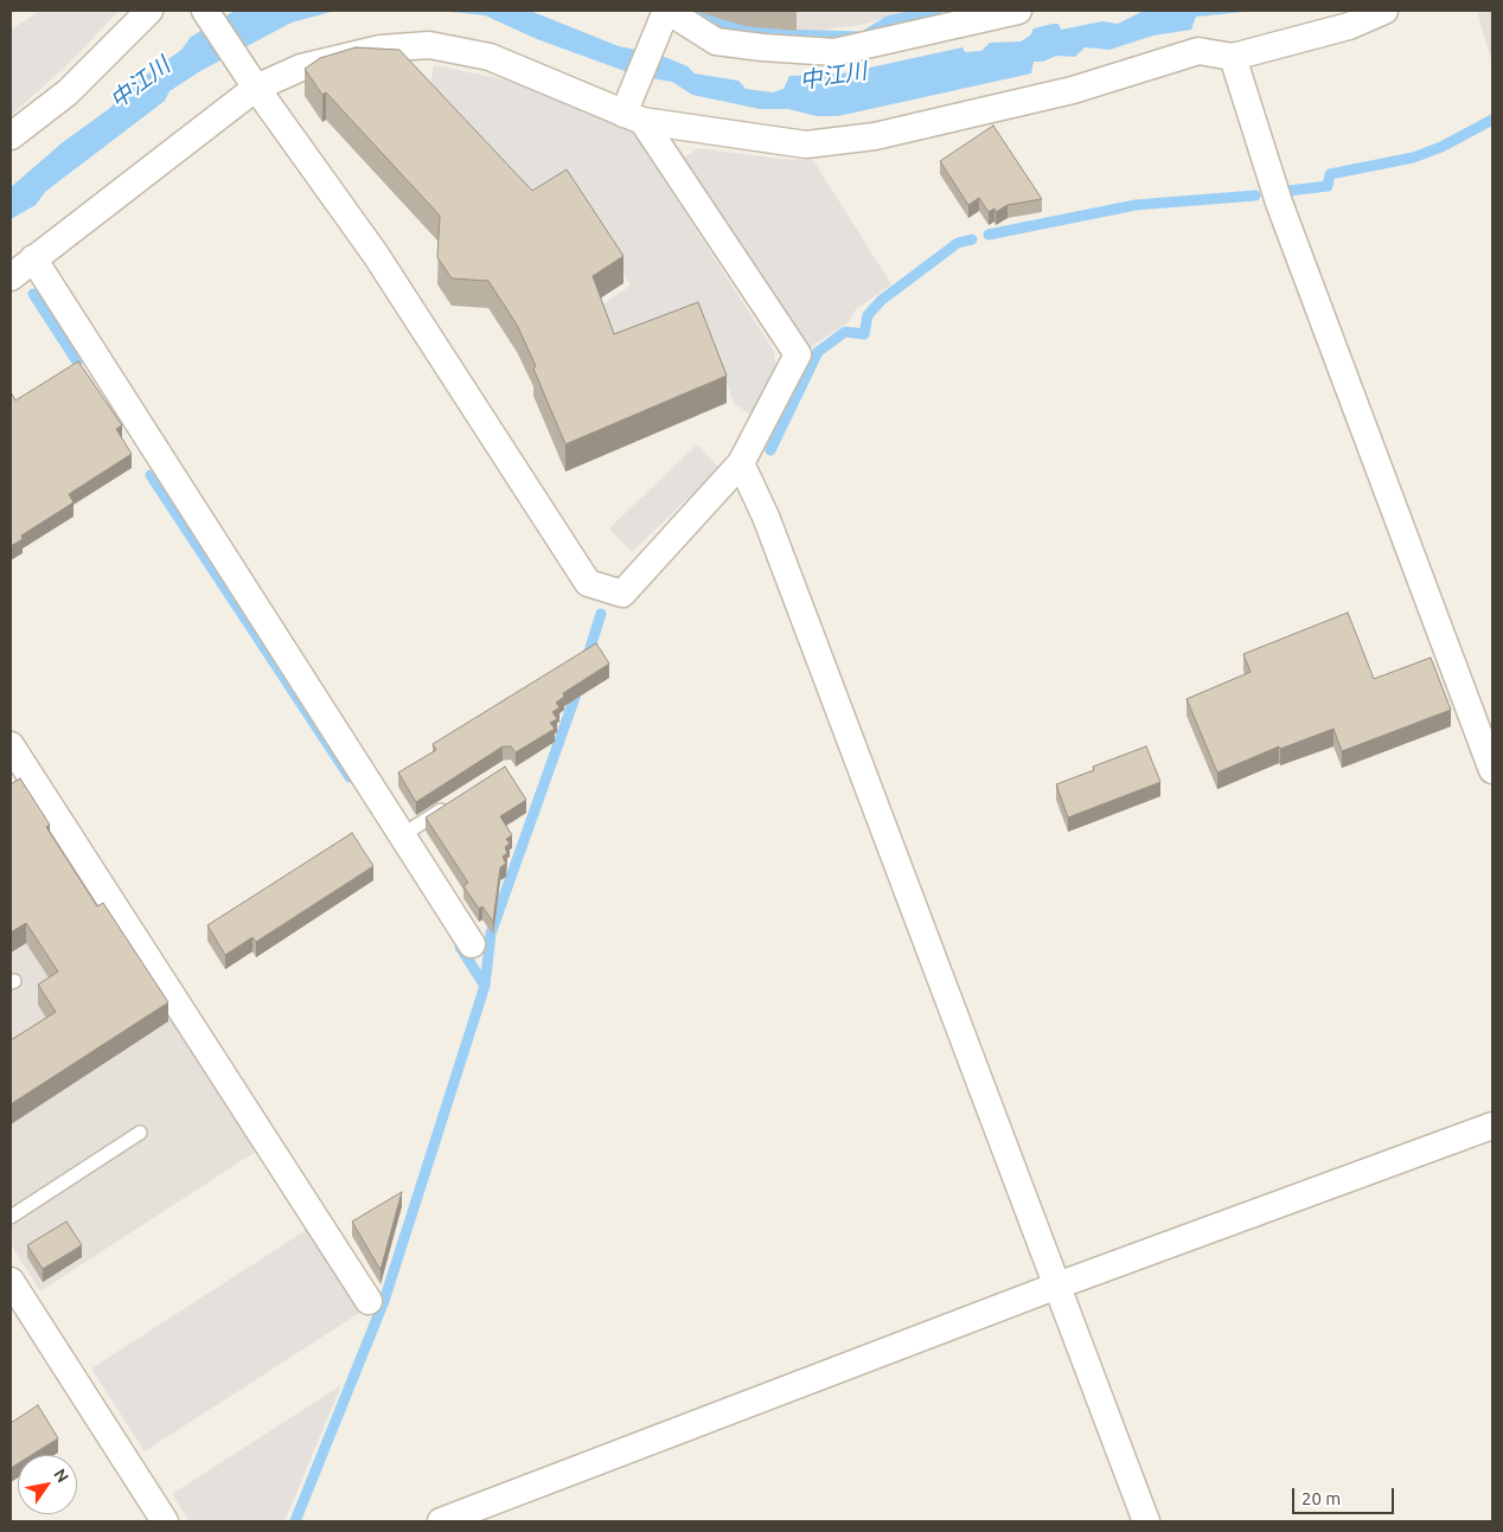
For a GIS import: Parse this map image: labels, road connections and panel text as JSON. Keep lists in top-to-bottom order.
{
  "water": ["中江川"],
  "scale_bar": "20 m",
  "north": "top right"
}
